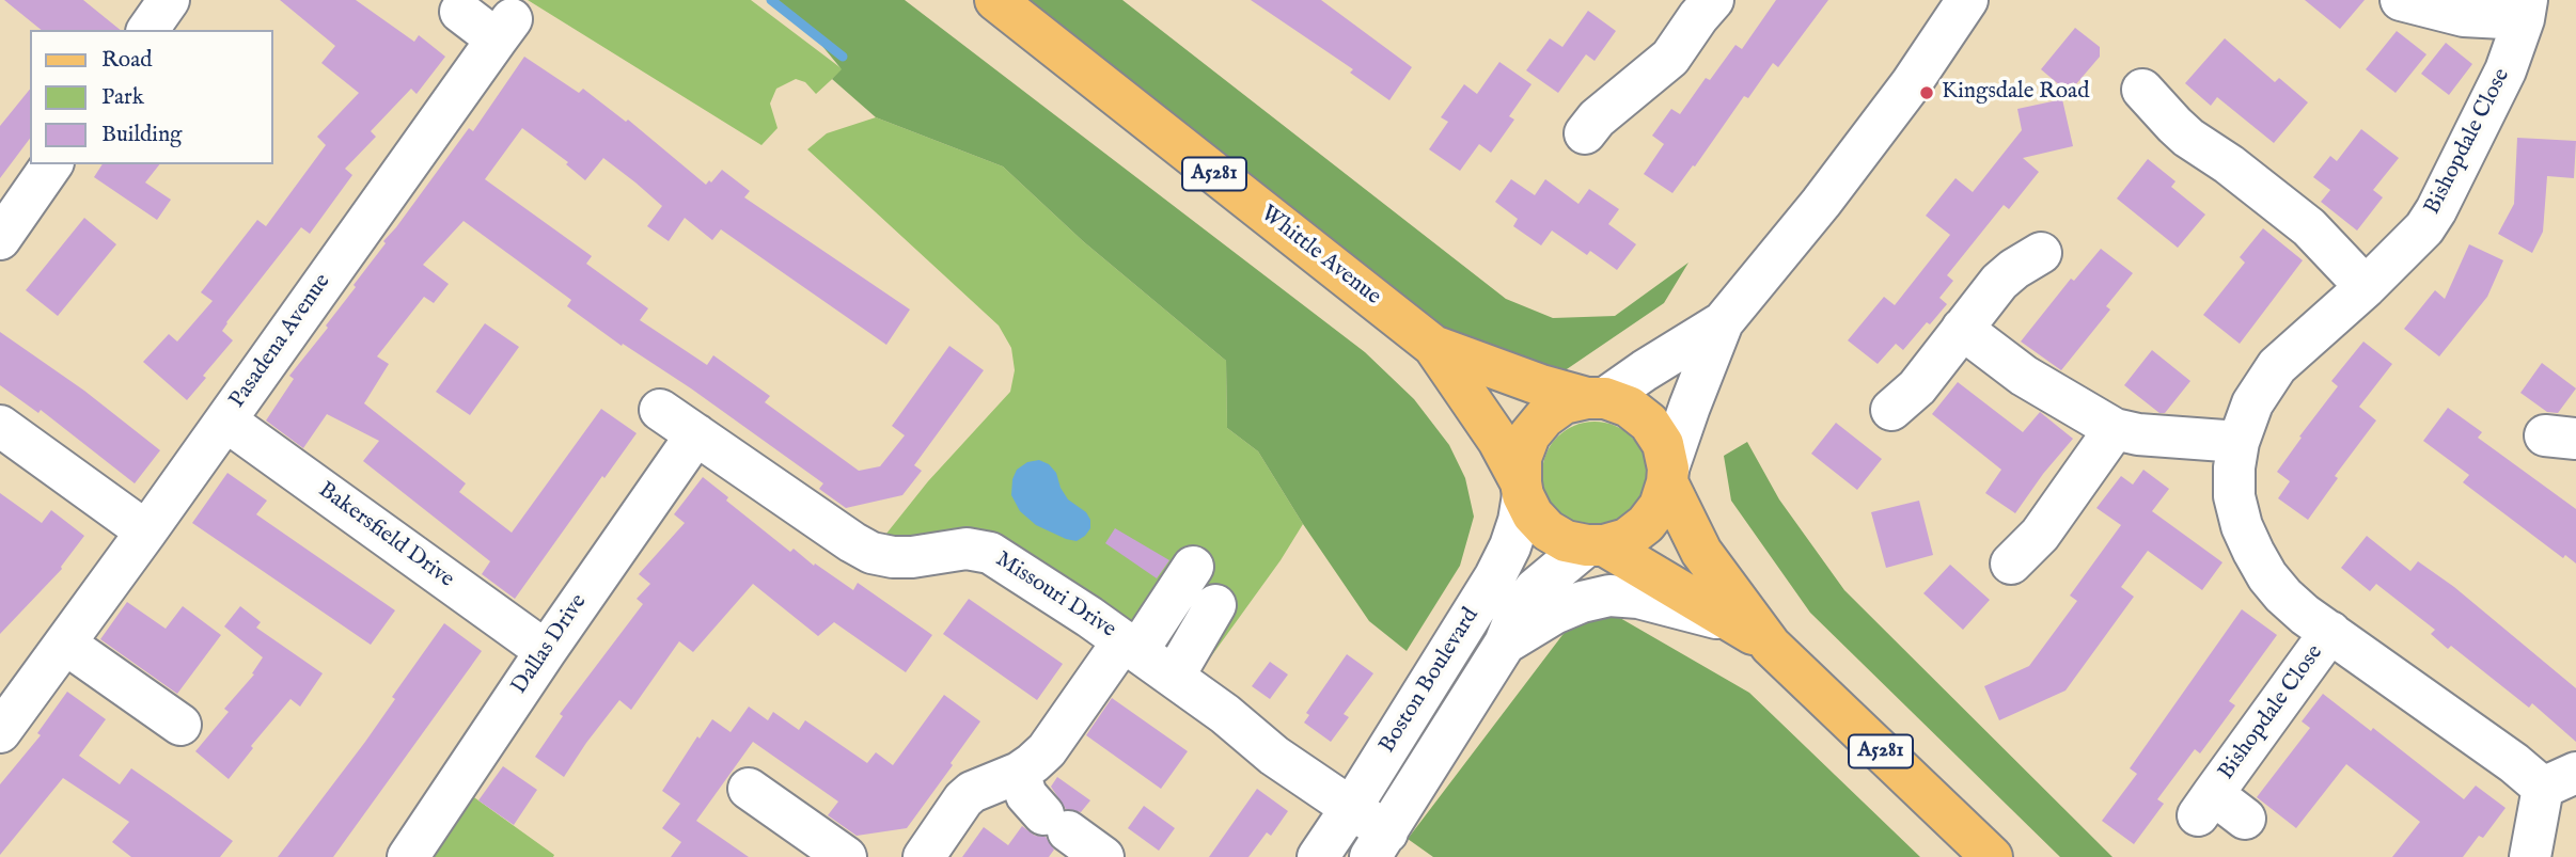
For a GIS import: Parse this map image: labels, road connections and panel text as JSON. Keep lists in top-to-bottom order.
{
  "streets": {
    "main road": ["A5281", "Whittle Avenue"],
    "street": [
      "Bishopdale Close",
      "Pasadena Avenue",
      "Bakersfield Drive",
      "Missouri Drive",
      "Dallas Drive",
      "Boston Boulevard"
    ]
  },
  "crossings": [
    ["A5281", "Whittle Avenue"],
    ["A5281", "Boston Boulevard"],
    ["Whittle Avenue", "Boston Boulevard"],
    ["Pasadena Avenue", "Bakersfield Drive"],
    ["Bakersfield Drive", "Dallas Drive"],
    ["Missouri Drive", "Dallas Drive"],
    ["Missouri Drive", "Boston Boulevard"]
  ],
  "places": ["Kingsdale Road"],
  "legend": ["Road", "Park", "Building"]
}
